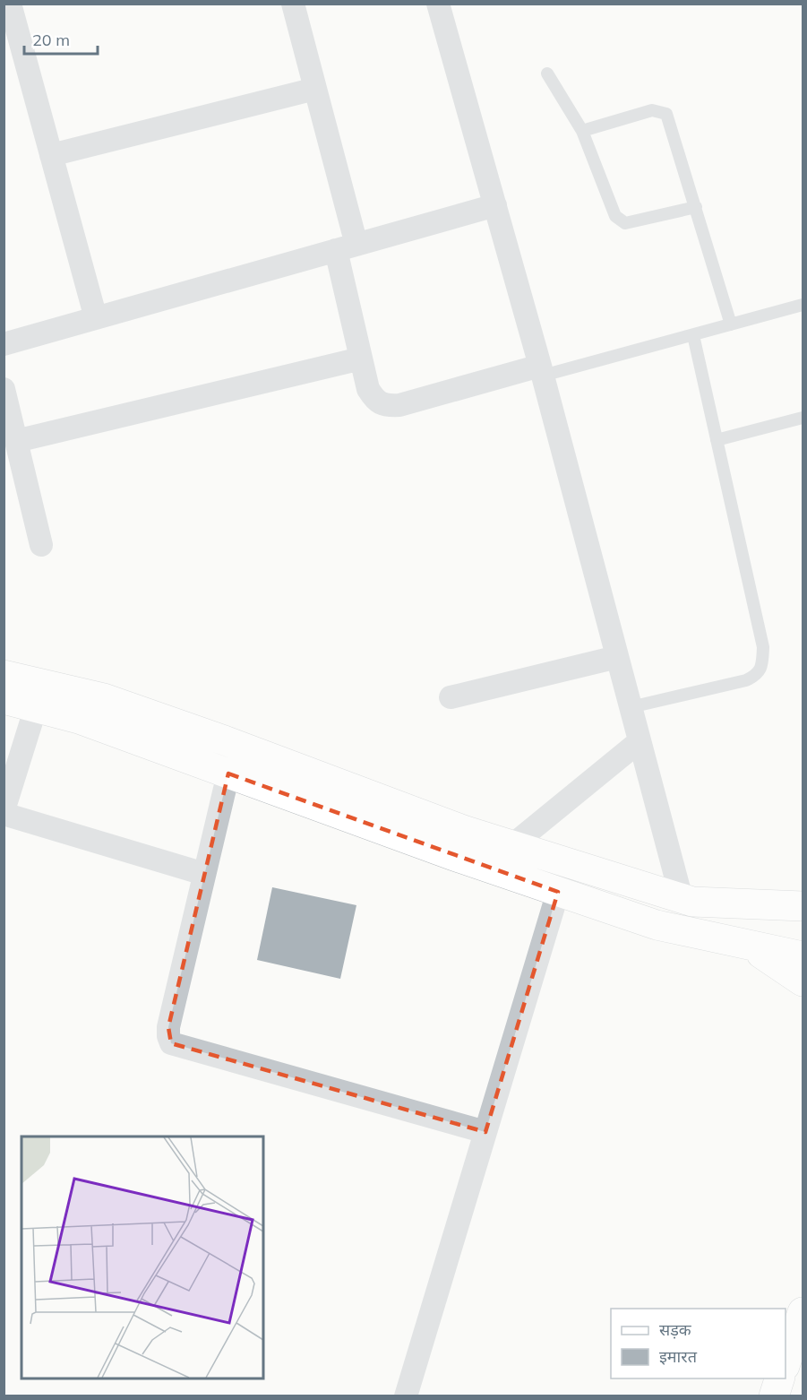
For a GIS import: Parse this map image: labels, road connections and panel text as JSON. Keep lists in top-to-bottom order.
{
  "legend": ["सड़क", "इमारत"],
  "scale_bar": "20 m"
}
